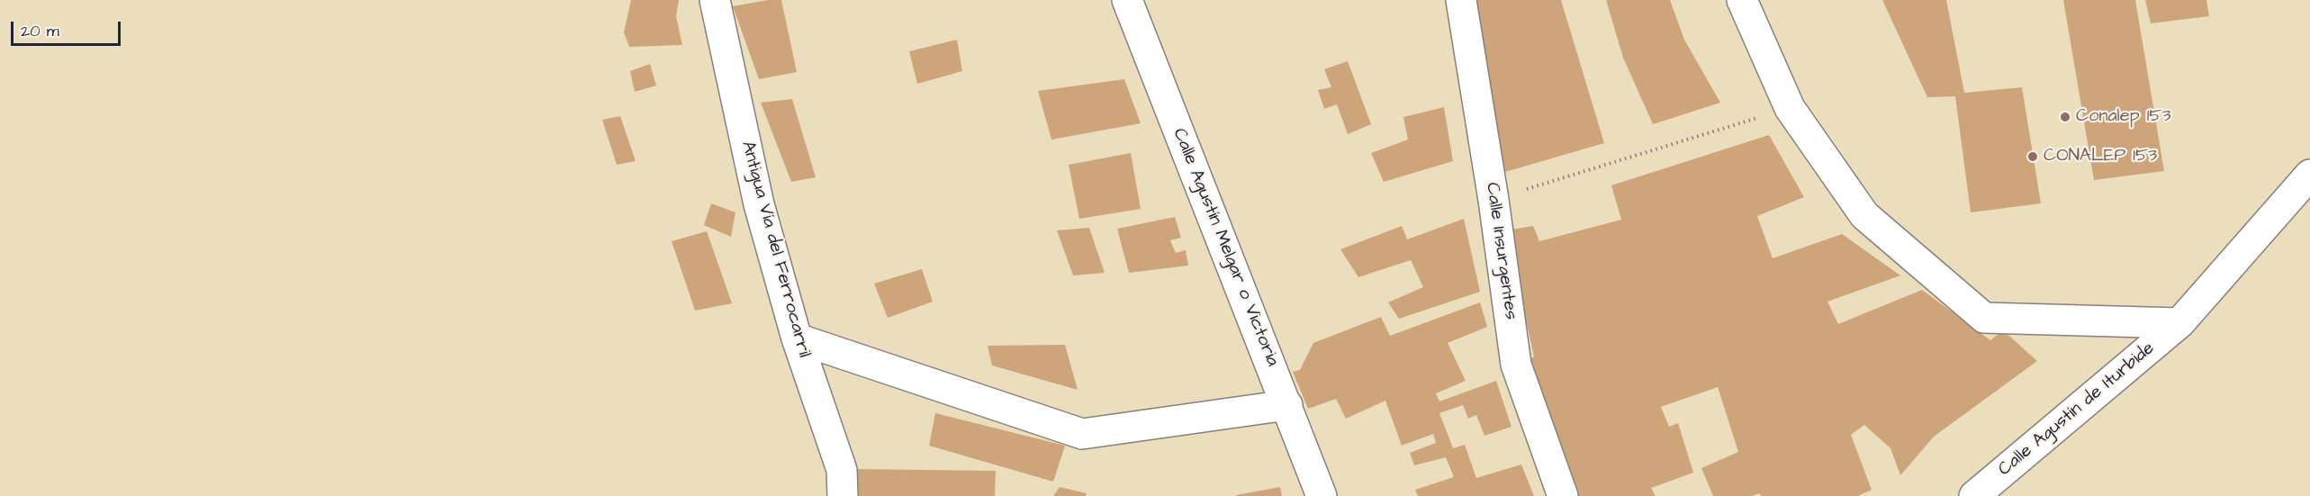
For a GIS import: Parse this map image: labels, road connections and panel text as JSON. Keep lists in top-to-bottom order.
{
  "streets": {
    "street": [
      "Calle Agustín Melgar o Victoria",
      "Antigua Vía del Ferrocarril",
      "Calle Insurgentes",
      "Calle Agustín de Iturbide"
    ]
  },
  "places": ["Conalep 153", "CONALEP 153"],
  "scale_bar": "20 m"
}
